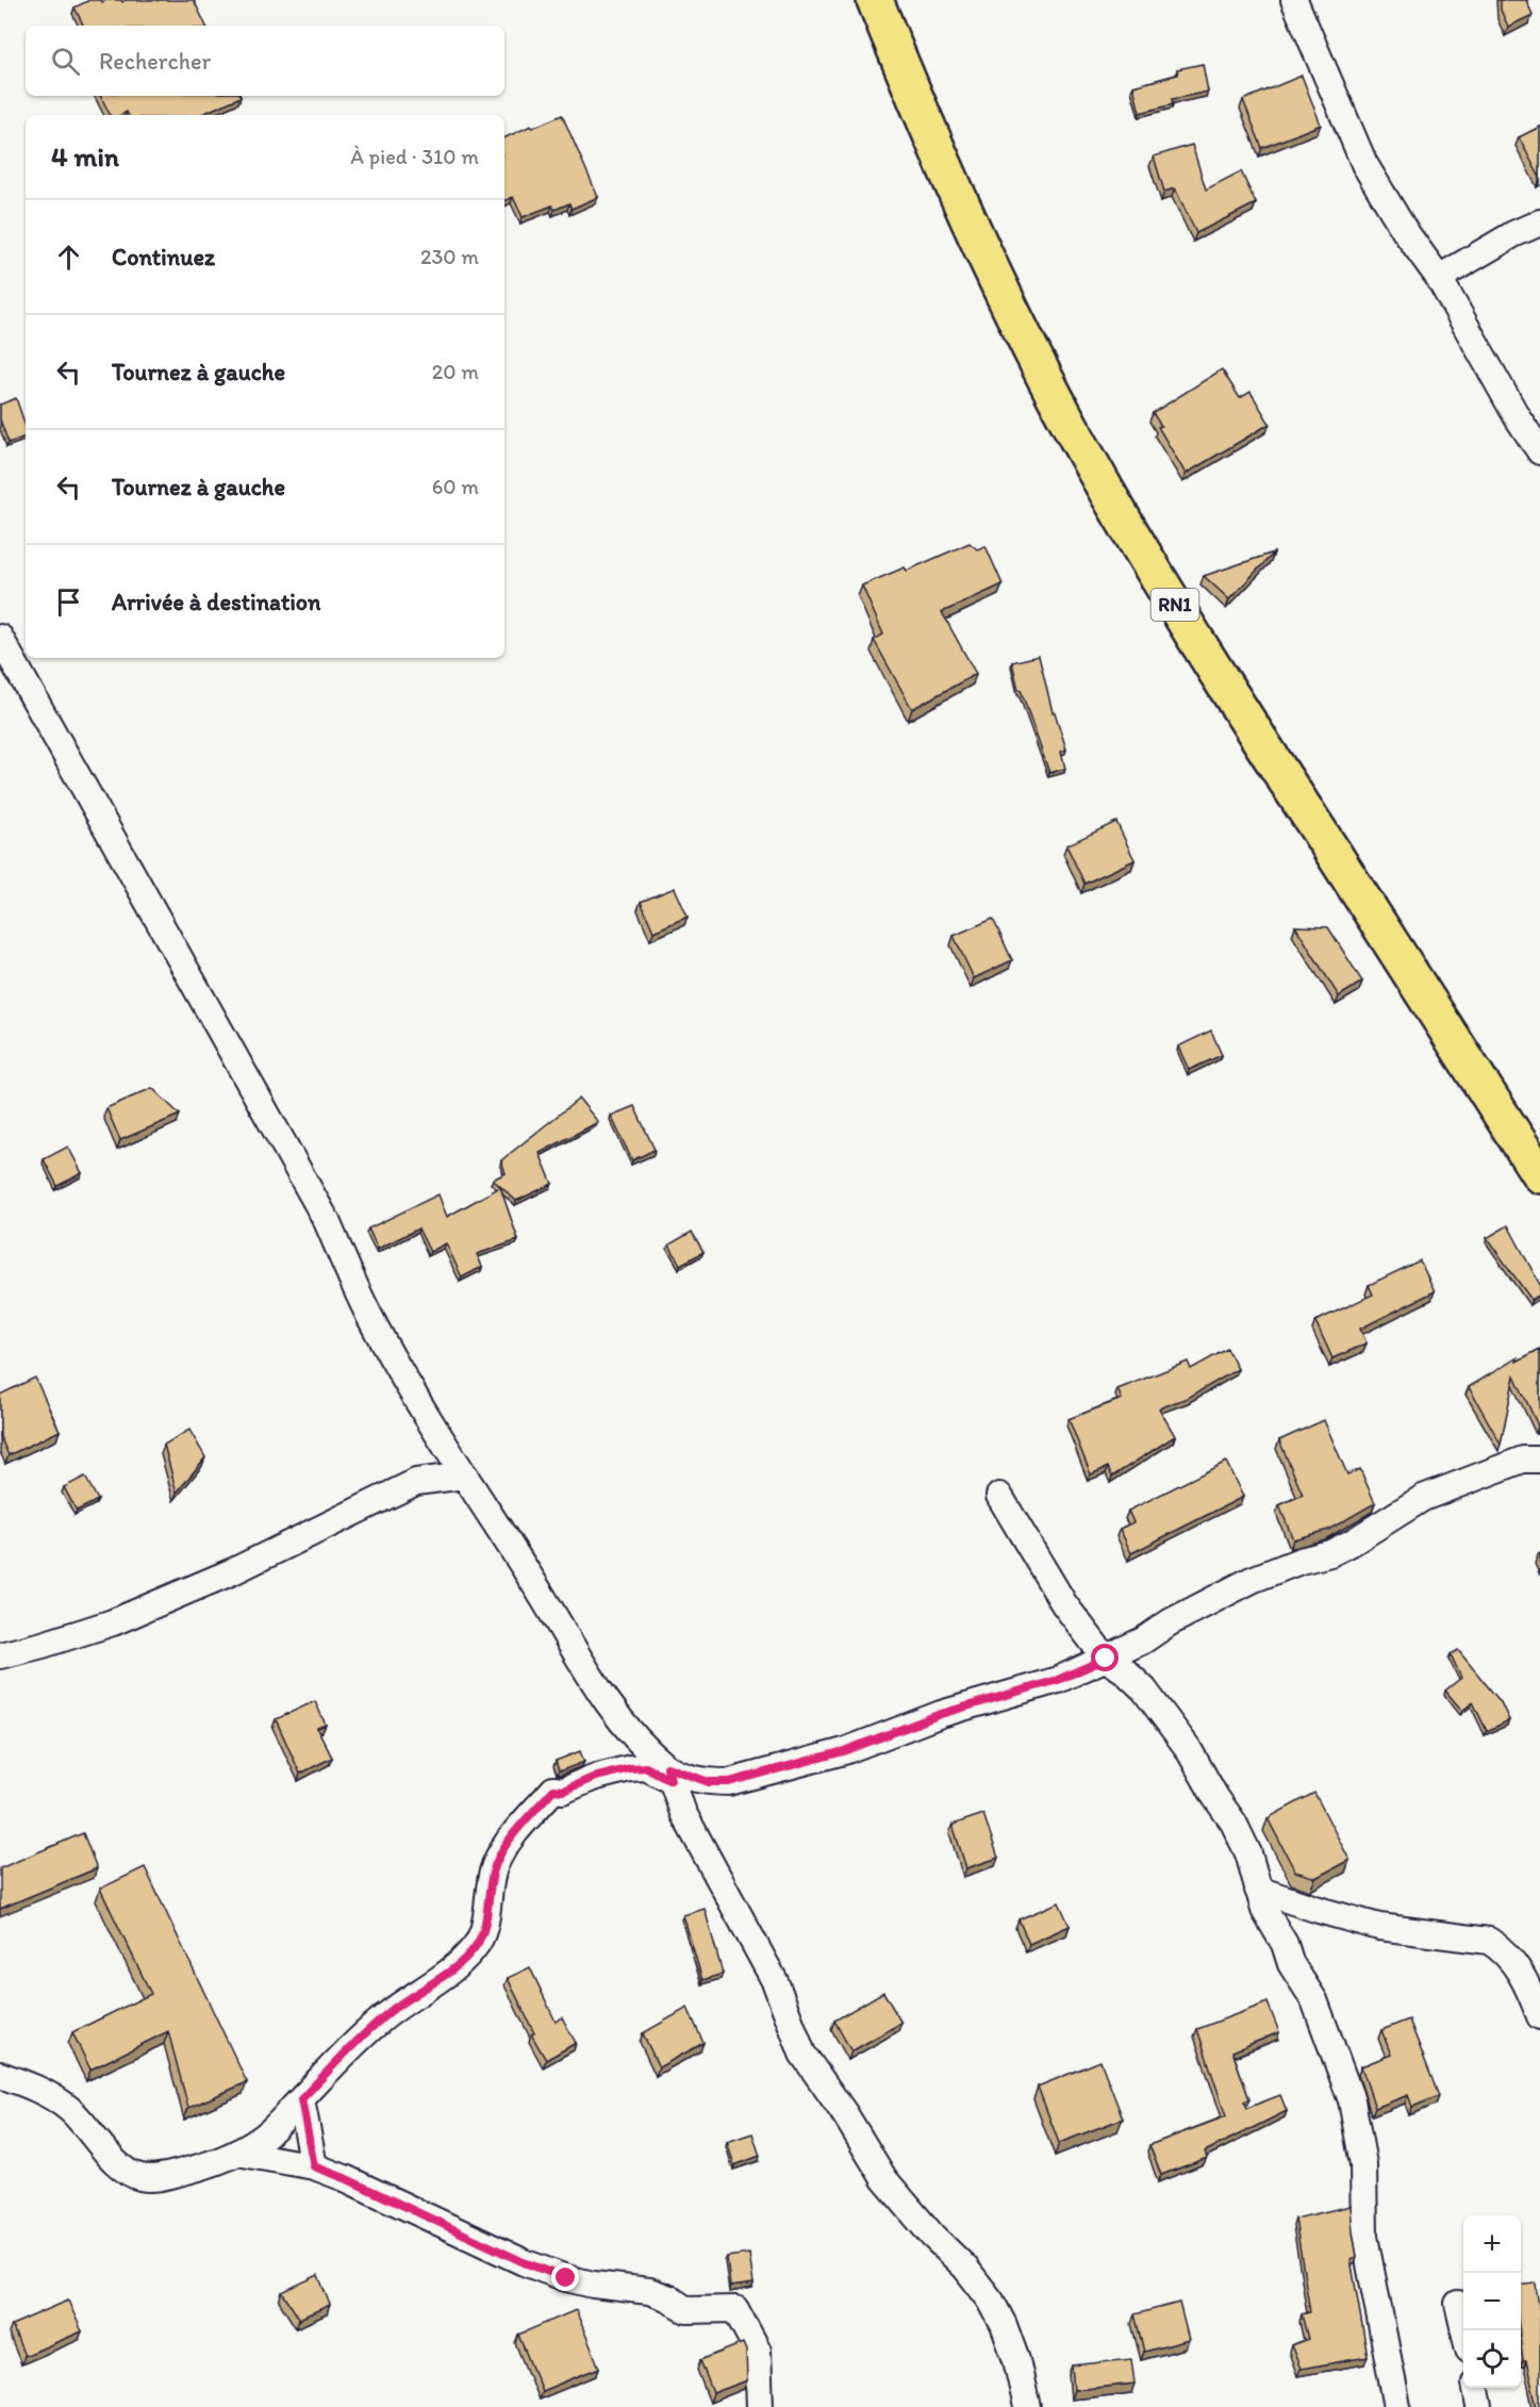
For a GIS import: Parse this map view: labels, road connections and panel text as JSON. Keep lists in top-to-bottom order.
{
  "streets": {
    "highway": ["RN1"]
  },
  "page": {
    "search": "Rechercher",
    "heading": ["4 min", "À pied · 310 m"],
    "list": [
      ["Continuez", "230 m"],
      ["Tournez à gauche", "20 m"],
      ["Tournez à gauche", "60 m"],
      "Arrivée à destination"
    ],
    "map_buttons": ["+", "−"]
  }
}
